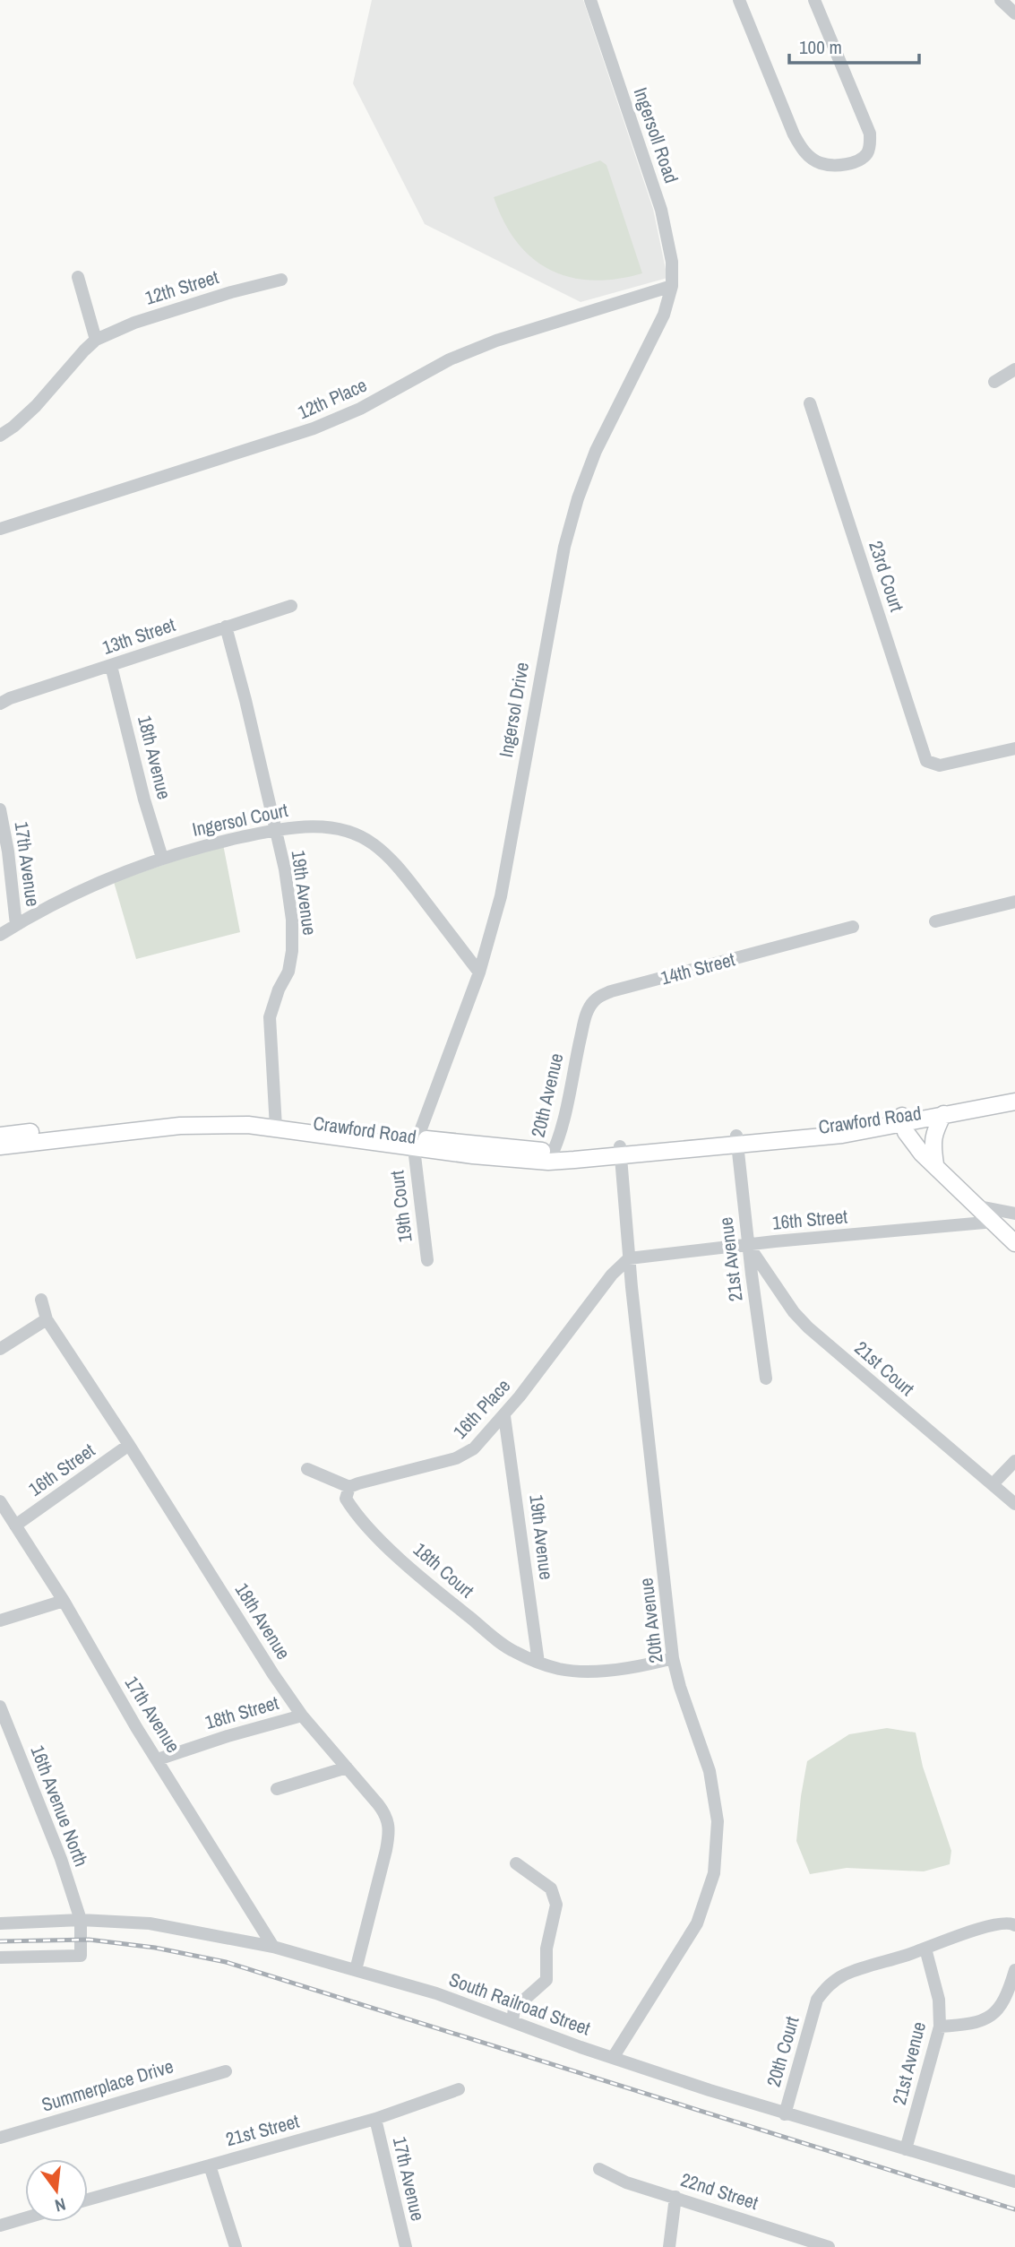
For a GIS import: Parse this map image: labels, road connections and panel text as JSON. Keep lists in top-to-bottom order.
{
  "streets": {
    "main road": ["Crawford Road"],
    "street": [
      "Ingersoll Road",
      "12th Street",
      "12th Place",
      "23rd Court",
      "13th Street",
      "Ingersol Drive",
      "18th Avenue",
      "Ingersol Court",
      "17th Avenue",
      "19th Avenue",
      "14th Street",
      "20th Avenue",
      "19th Court",
      "16th Street",
      "21st Avenue",
      "21st Court",
      "16th Place",
      "18th Court",
      "18th Street",
      "16th Avenue North",
      "South Railroad Street",
      "20th Court",
      "Summerplace Drive",
      "21st Street",
      "22nd Street"
    ]
  },
  "crossings": [
    ["Ingersoll Road", "12th Place"],
    ["Ingersoll Road", "Ingersol Drive"],
    ["12th Place", "Ingersol Drive"],
    ["13th Street", "18th Avenue"],
    ["13th Street", "19th Avenue"],
    ["Ingersol Drive", "Ingersol Court"],
    ["Ingersol Drive", "Crawford Road"],
    ["Ingersol Drive", "19th Court"],
    ["18th Avenue", "Ingersol Court"],
    ["18th Avenue", "16th Street"],
    ["18th Avenue", "18th Street"],
    ["18th Avenue", "South Railroad Street"],
    ["Ingersol Court", "17th Avenue"],
    ["Ingersol Court", "19th Avenue"],
    ["17th Avenue", "16th Street"],
    ["17th Avenue", "18th Street"],
    ["17th Avenue", "South Railroad Street"],
    ["17th Avenue", "21st Street"],
    ["19th Avenue", "Crawford Road"],
    ["19th Avenue", "16th Place"],
    ["19th Avenue", "18th Court"],
    ["14th Street", "20th Avenue"],
    ["20th Avenue", "Crawford Road"],
    ["20th Avenue", "16th Street"],
    ["20th Avenue", "16th Place"],
    ["20th Avenue", "South Railroad Street"],
    ["Crawford Road", "19th Court"],
    ["Crawford Road", "21st Avenue"],
    ["16th Street", "21st Avenue"],
    ["16th Street", "21st Court"],
    ["16th Street", "16th Place"],
    ["21st Avenue", "21st Court"],
    ["21st Avenue", "South Railroad Street"],
    ["21st Avenue", "20th Court"],
    ["16th Place", "18th Court"],
    ["16th Avenue North", "South Railroad Street"],
    ["South Railroad Street", "20th Court"]
  ],
  "scale_bar": "100 m",
  "north": "bottom"
}
